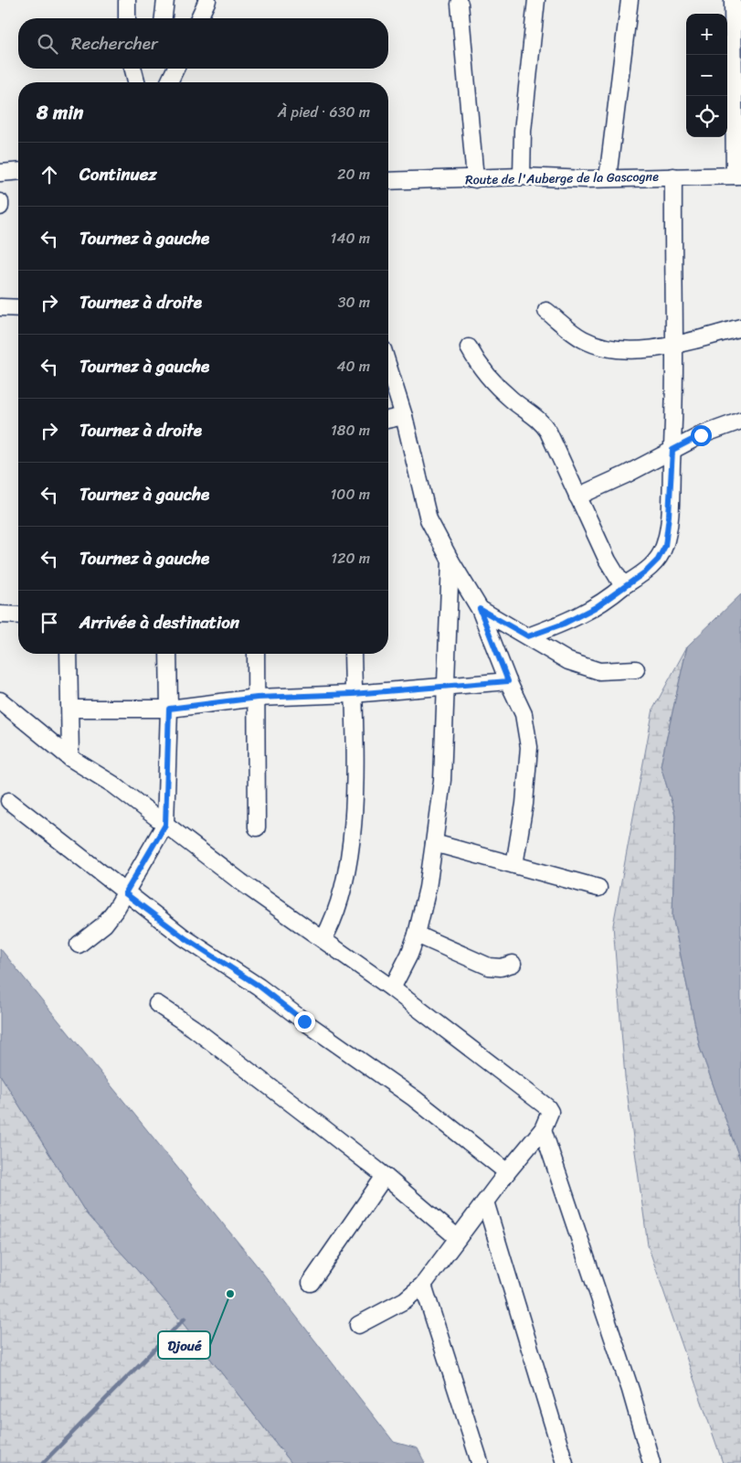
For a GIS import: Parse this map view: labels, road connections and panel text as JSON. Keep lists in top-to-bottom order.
{
  "streets": {
    "street": ["Route de l'Auberge de la Gascogne"]
  },
  "places": ["Djoué"],
  "page": {
    "map_buttons": ["+", "−"],
    "search": "Rechercher",
    "heading": ["8 min", "À pied · 630 m"],
    "list": [
      ["Continuez", "20 m"],
      ["Tournez à gauche", "140 m"],
      ["Tournez à droite", "30 m"],
      ["Tournez à gauche", "40 m"],
      ["Tournez à droite", "180 m"],
      ["Tournez à gauche", "100 m"],
      ["Tournez à gauche", "120 m"],
      "Arrivée à destination"
    ]
  }
}
